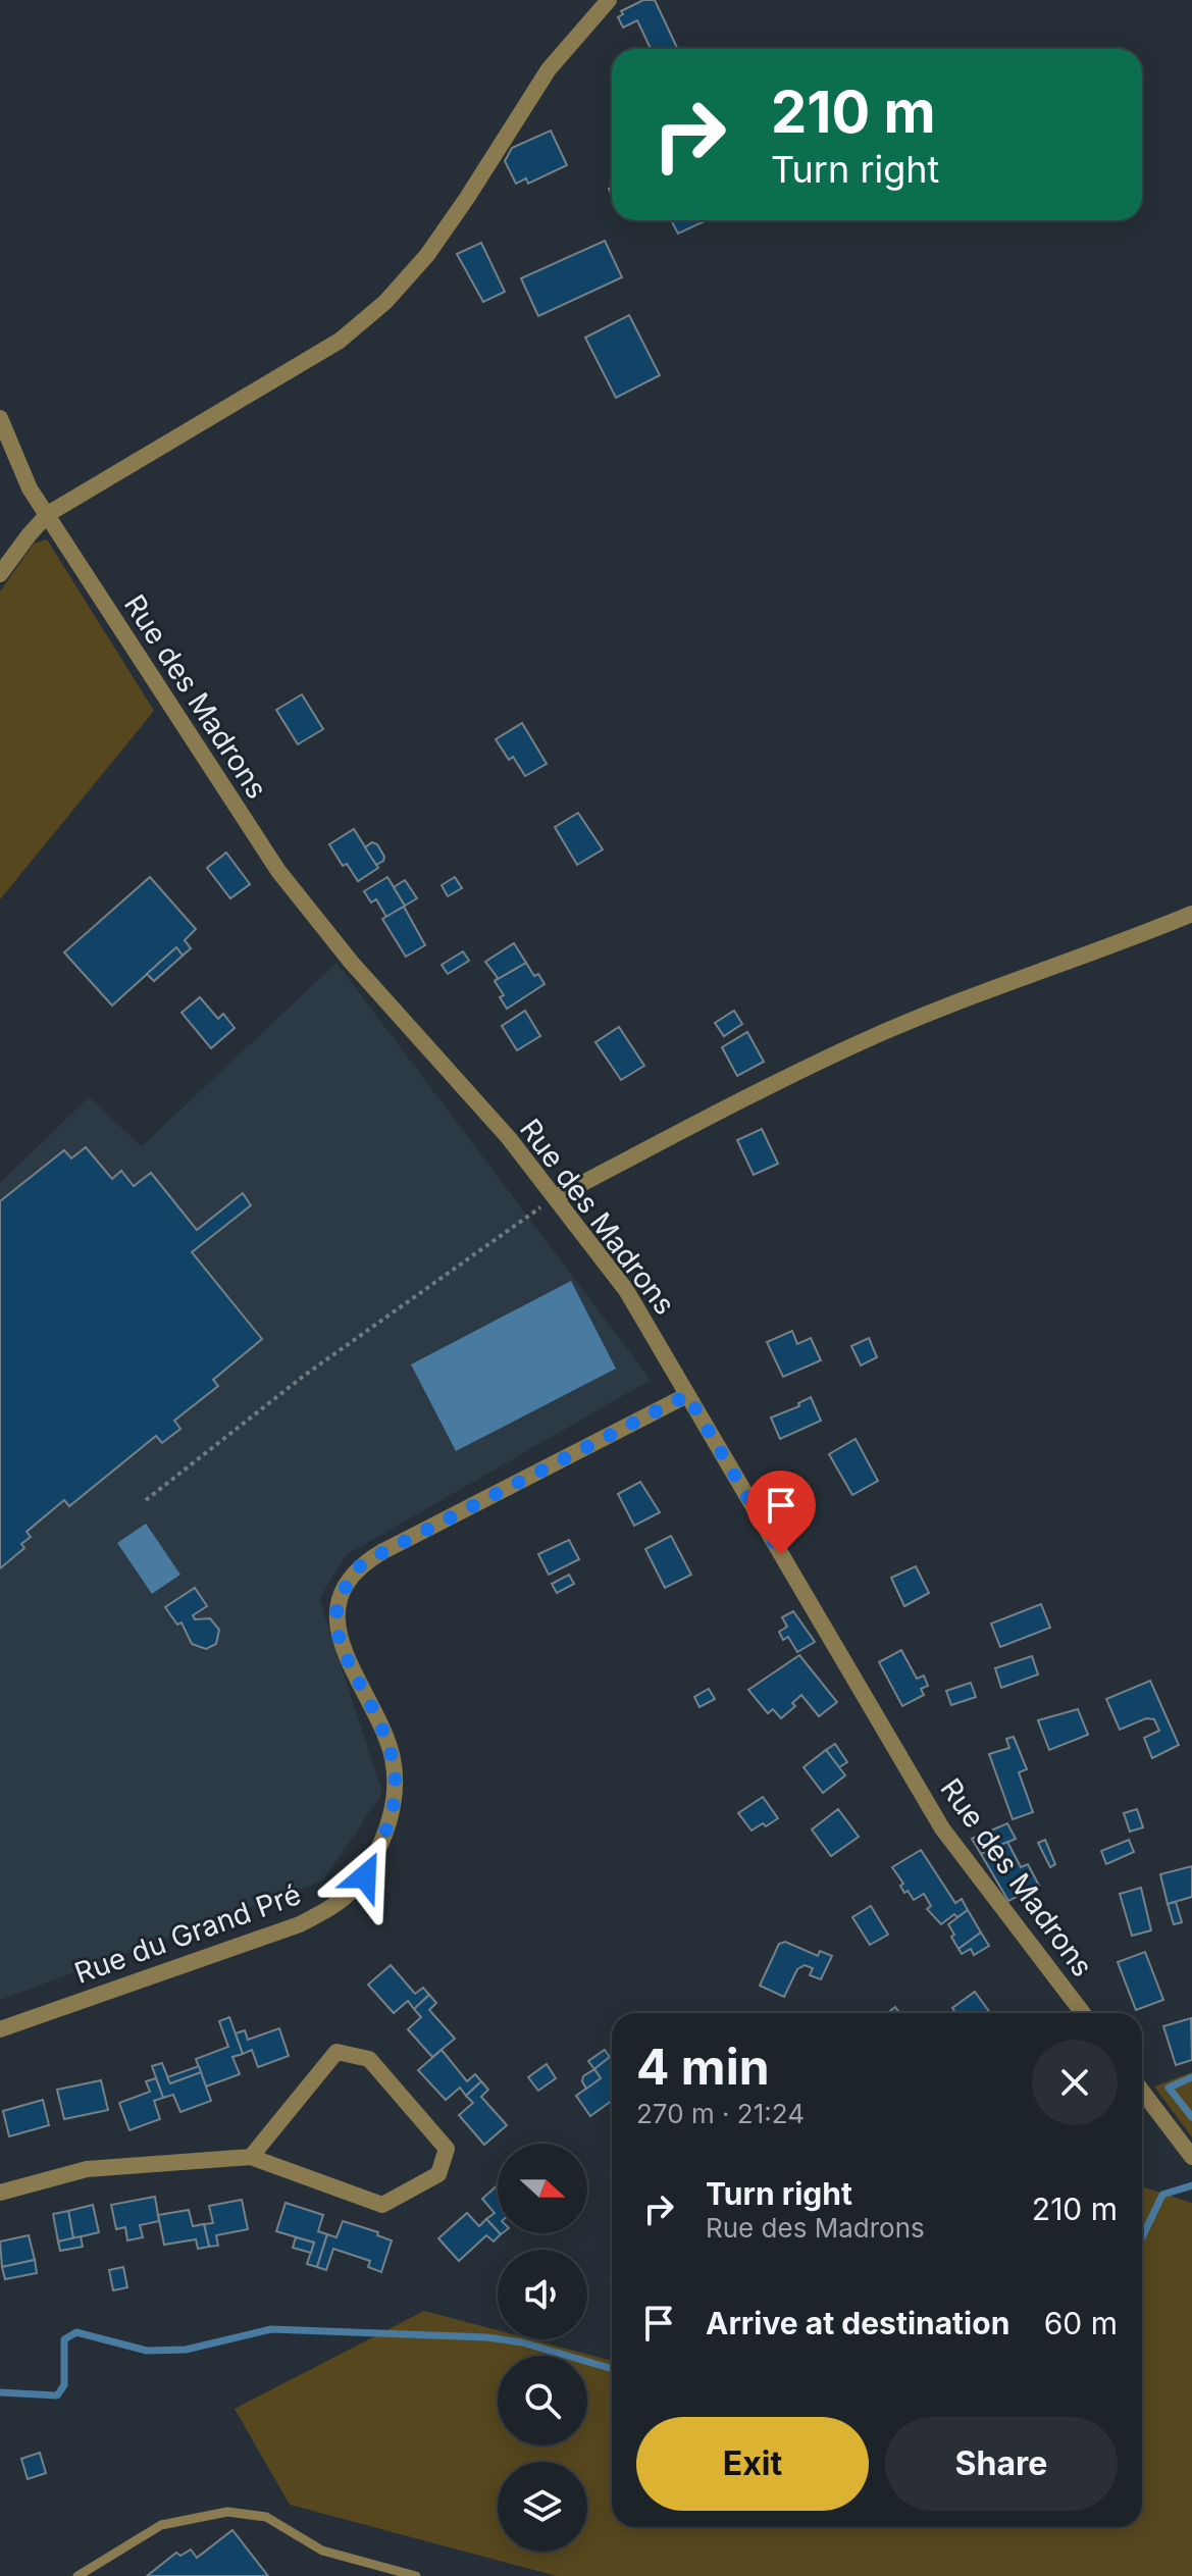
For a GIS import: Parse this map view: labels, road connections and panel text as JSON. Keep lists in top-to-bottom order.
{
  "streets": {
    "street": ["Rue des Madrons", "Rue du Grand Pré"]
  },
  "crossings": [
    ["Rue des Madrons", "Rue du Grand Pré"]
  ],
  "north": "right",
  "page": {
    "turn": ["210 m", "Turn right"],
    "heading": ["4 min", "270 m · 21:24"],
    "list": [
      {
        "name": "Turn right",
        "note": "Rue des Madrons",
        "value": "210 m"
      },
      {
        "name": "Arrive at destination",
        "value": "60 m"
      }
    ],
    "buttons": ["Exit", "Share"]
  }
}
